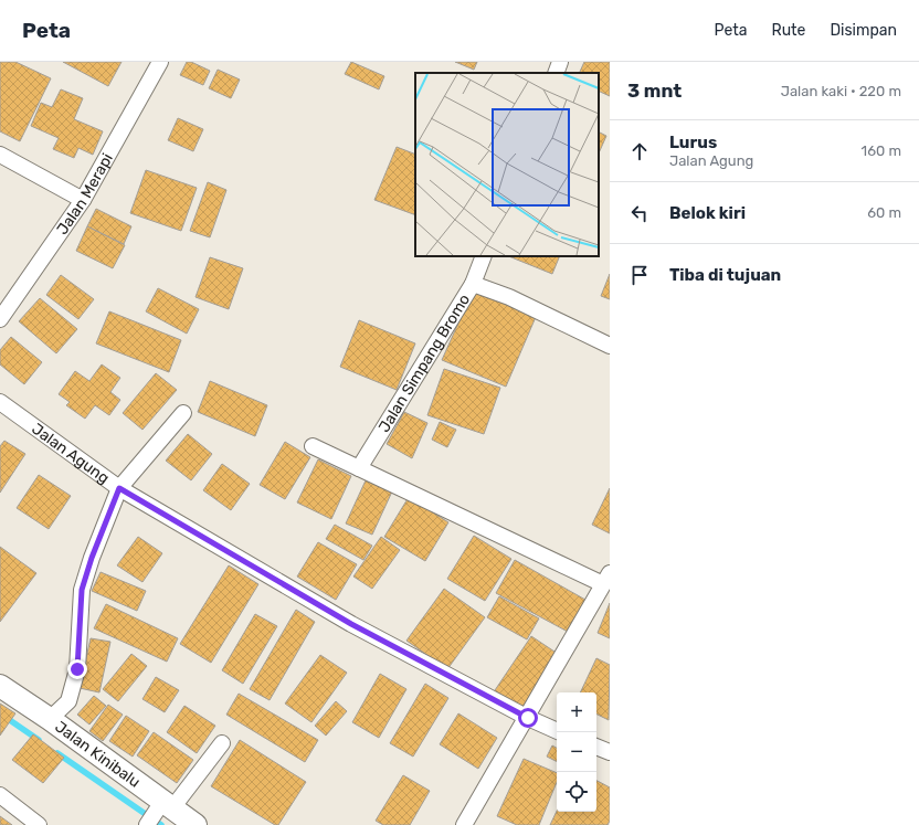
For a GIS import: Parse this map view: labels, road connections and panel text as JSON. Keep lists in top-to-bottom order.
{
  "streets": {
    "street": [
      "Jalan Merapi",
      "Jalan Simpang Bromo",
      "Jalan Agung",
      "Jalan Kinibalu"
    ]
  },
  "page": {
    "header": "Peta",
    "nav": ["Peta", "Rute", "Disimpan"],
    "heading": ["3 mnt", "Jalan kaki · 220 m"],
    "list": [
      ["Lurus", "Jalan Agung", "160 m"],
      ["Belok kiri", "60 m"],
      "Tiba di tujuan"
    ],
    "map_buttons": ["+", "−"]
  }
}
